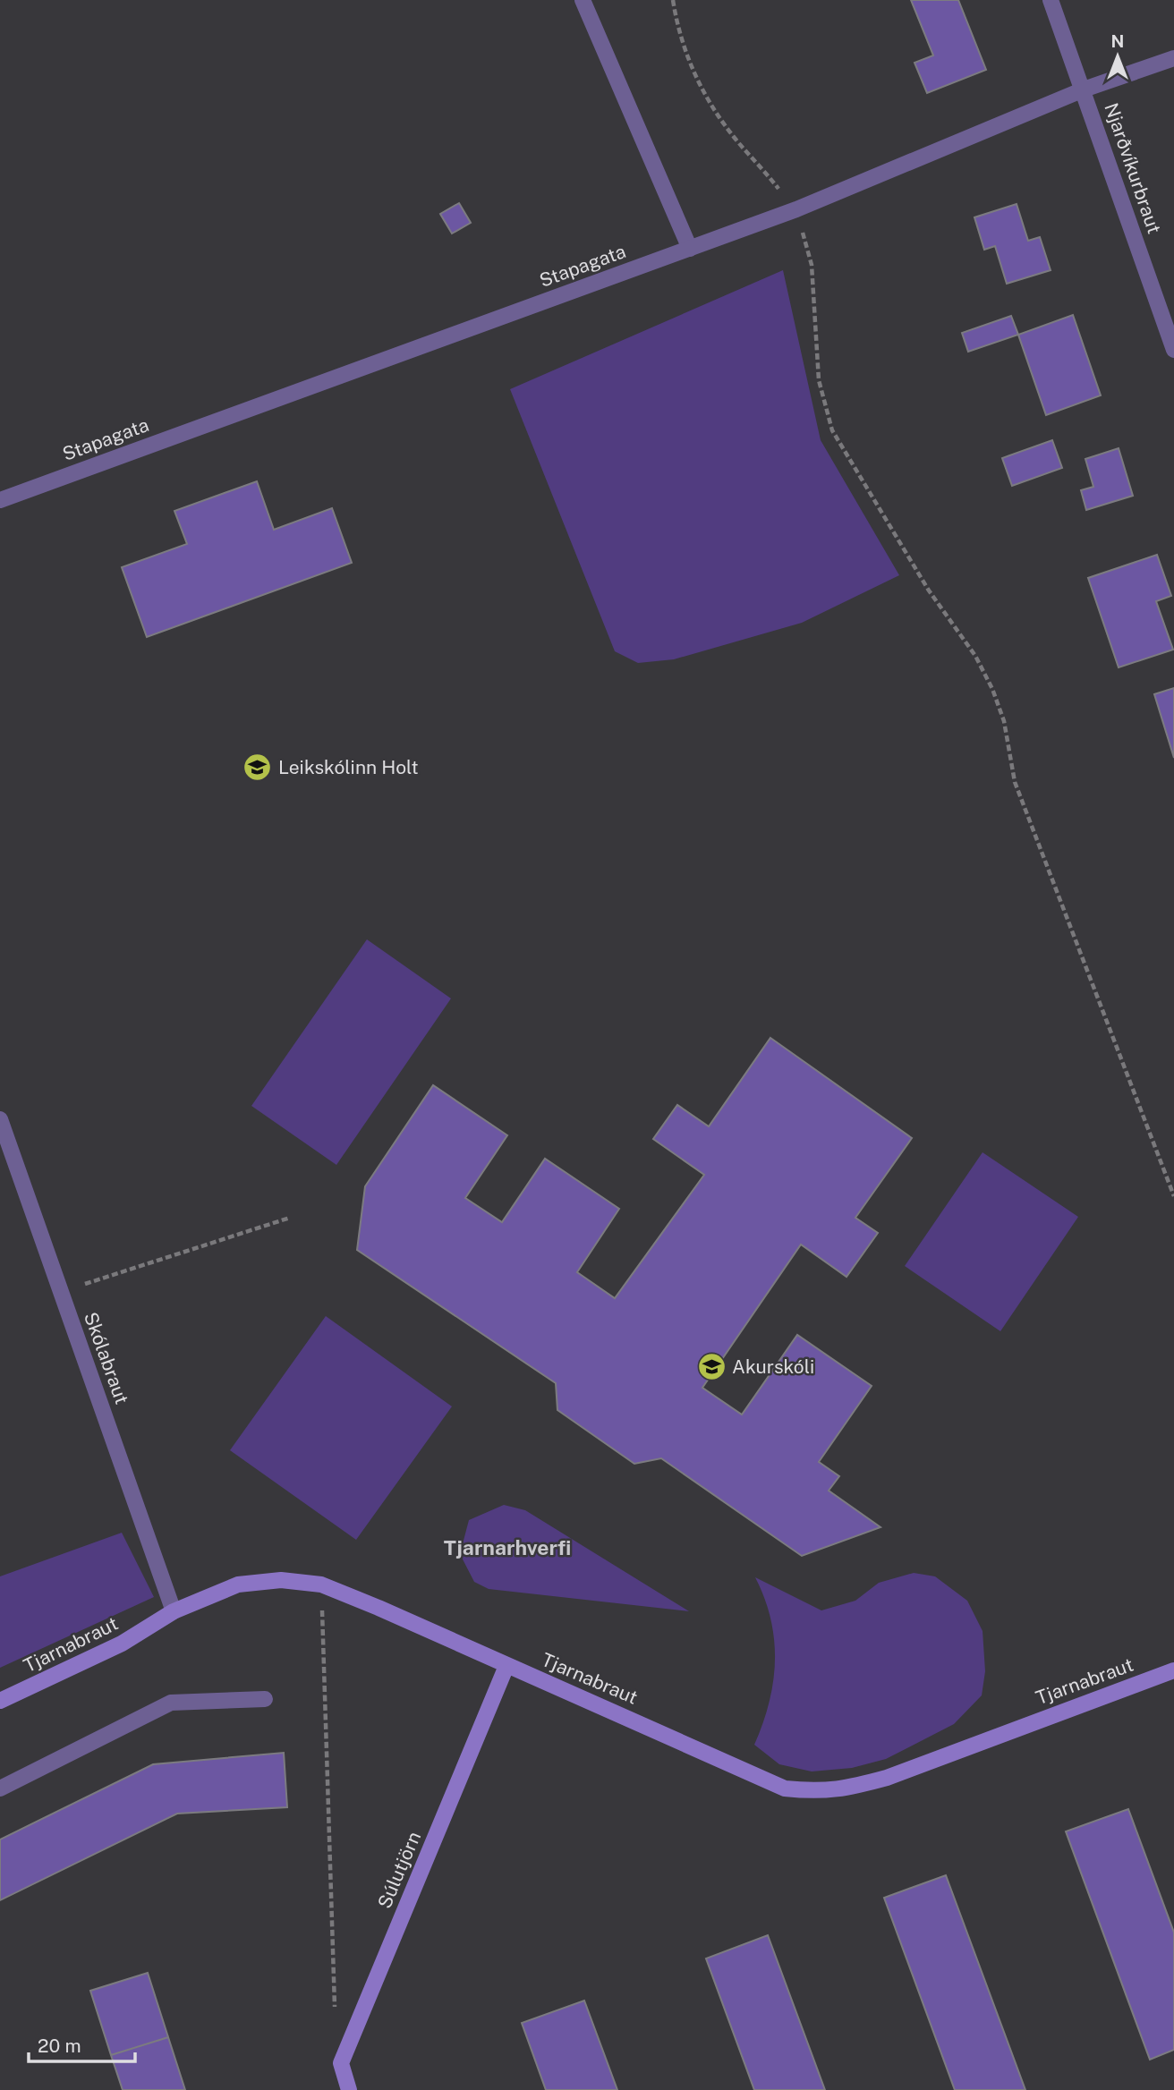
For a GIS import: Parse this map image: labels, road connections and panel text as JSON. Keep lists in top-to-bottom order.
{
  "streets": {
    "street": [
      "Njarðvíkurbraut",
      "Stapagata",
      "Skólabraut",
      "Tjarnabraut",
      "Súlutjörn"
    ]
  },
  "crossings": [
    ["Njarðvíkurbraut", "Stapagata"],
    ["Skólabraut", "Tjarnabraut"],
    ["Tjarnabraut", "Súlutjörn"]
  ],
  "districts": ["Tjarnarhverfi"],
  "places": {
    "school or university": ["Leikskólinn Holt", "Akurskóli"]
  },
  "scale_bar": "20 m",
  "north": "top"
}
